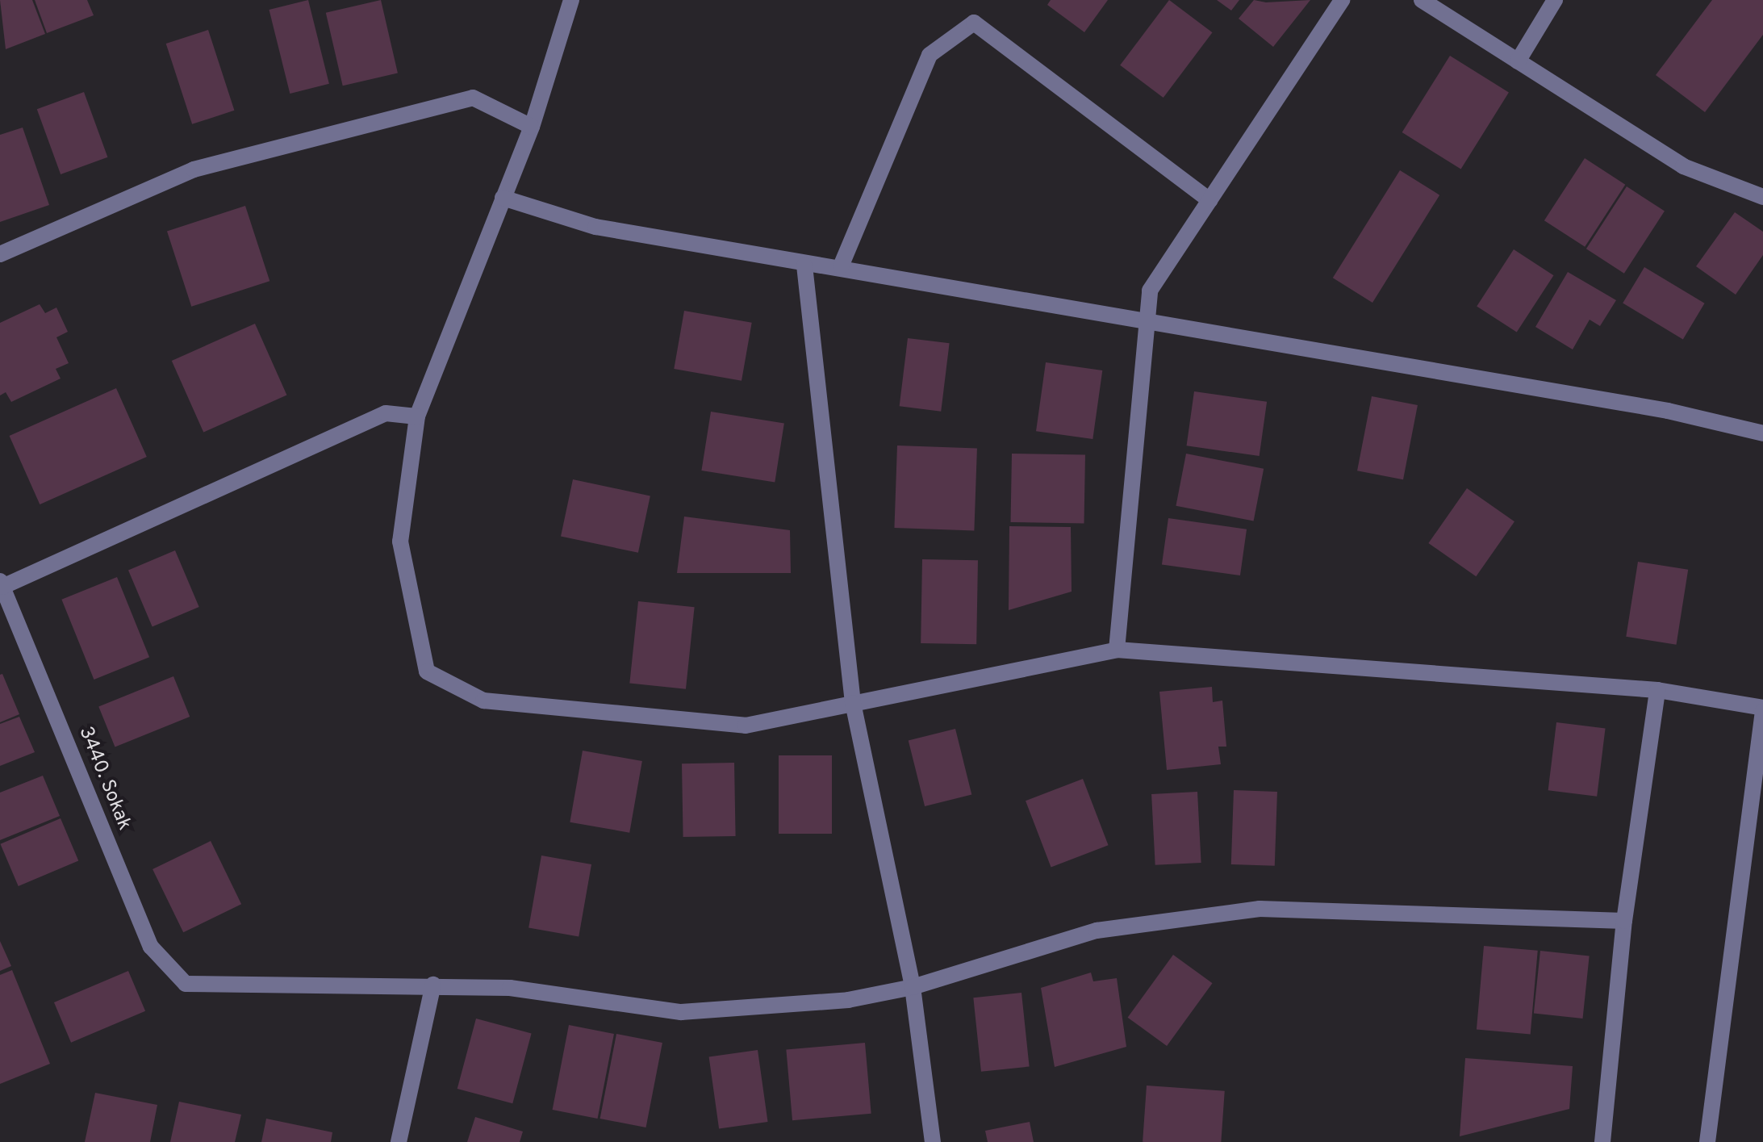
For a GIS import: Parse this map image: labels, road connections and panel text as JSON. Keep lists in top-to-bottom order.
{
  "streets": {
    "street": ["3440. Sokak"]
  }
}
